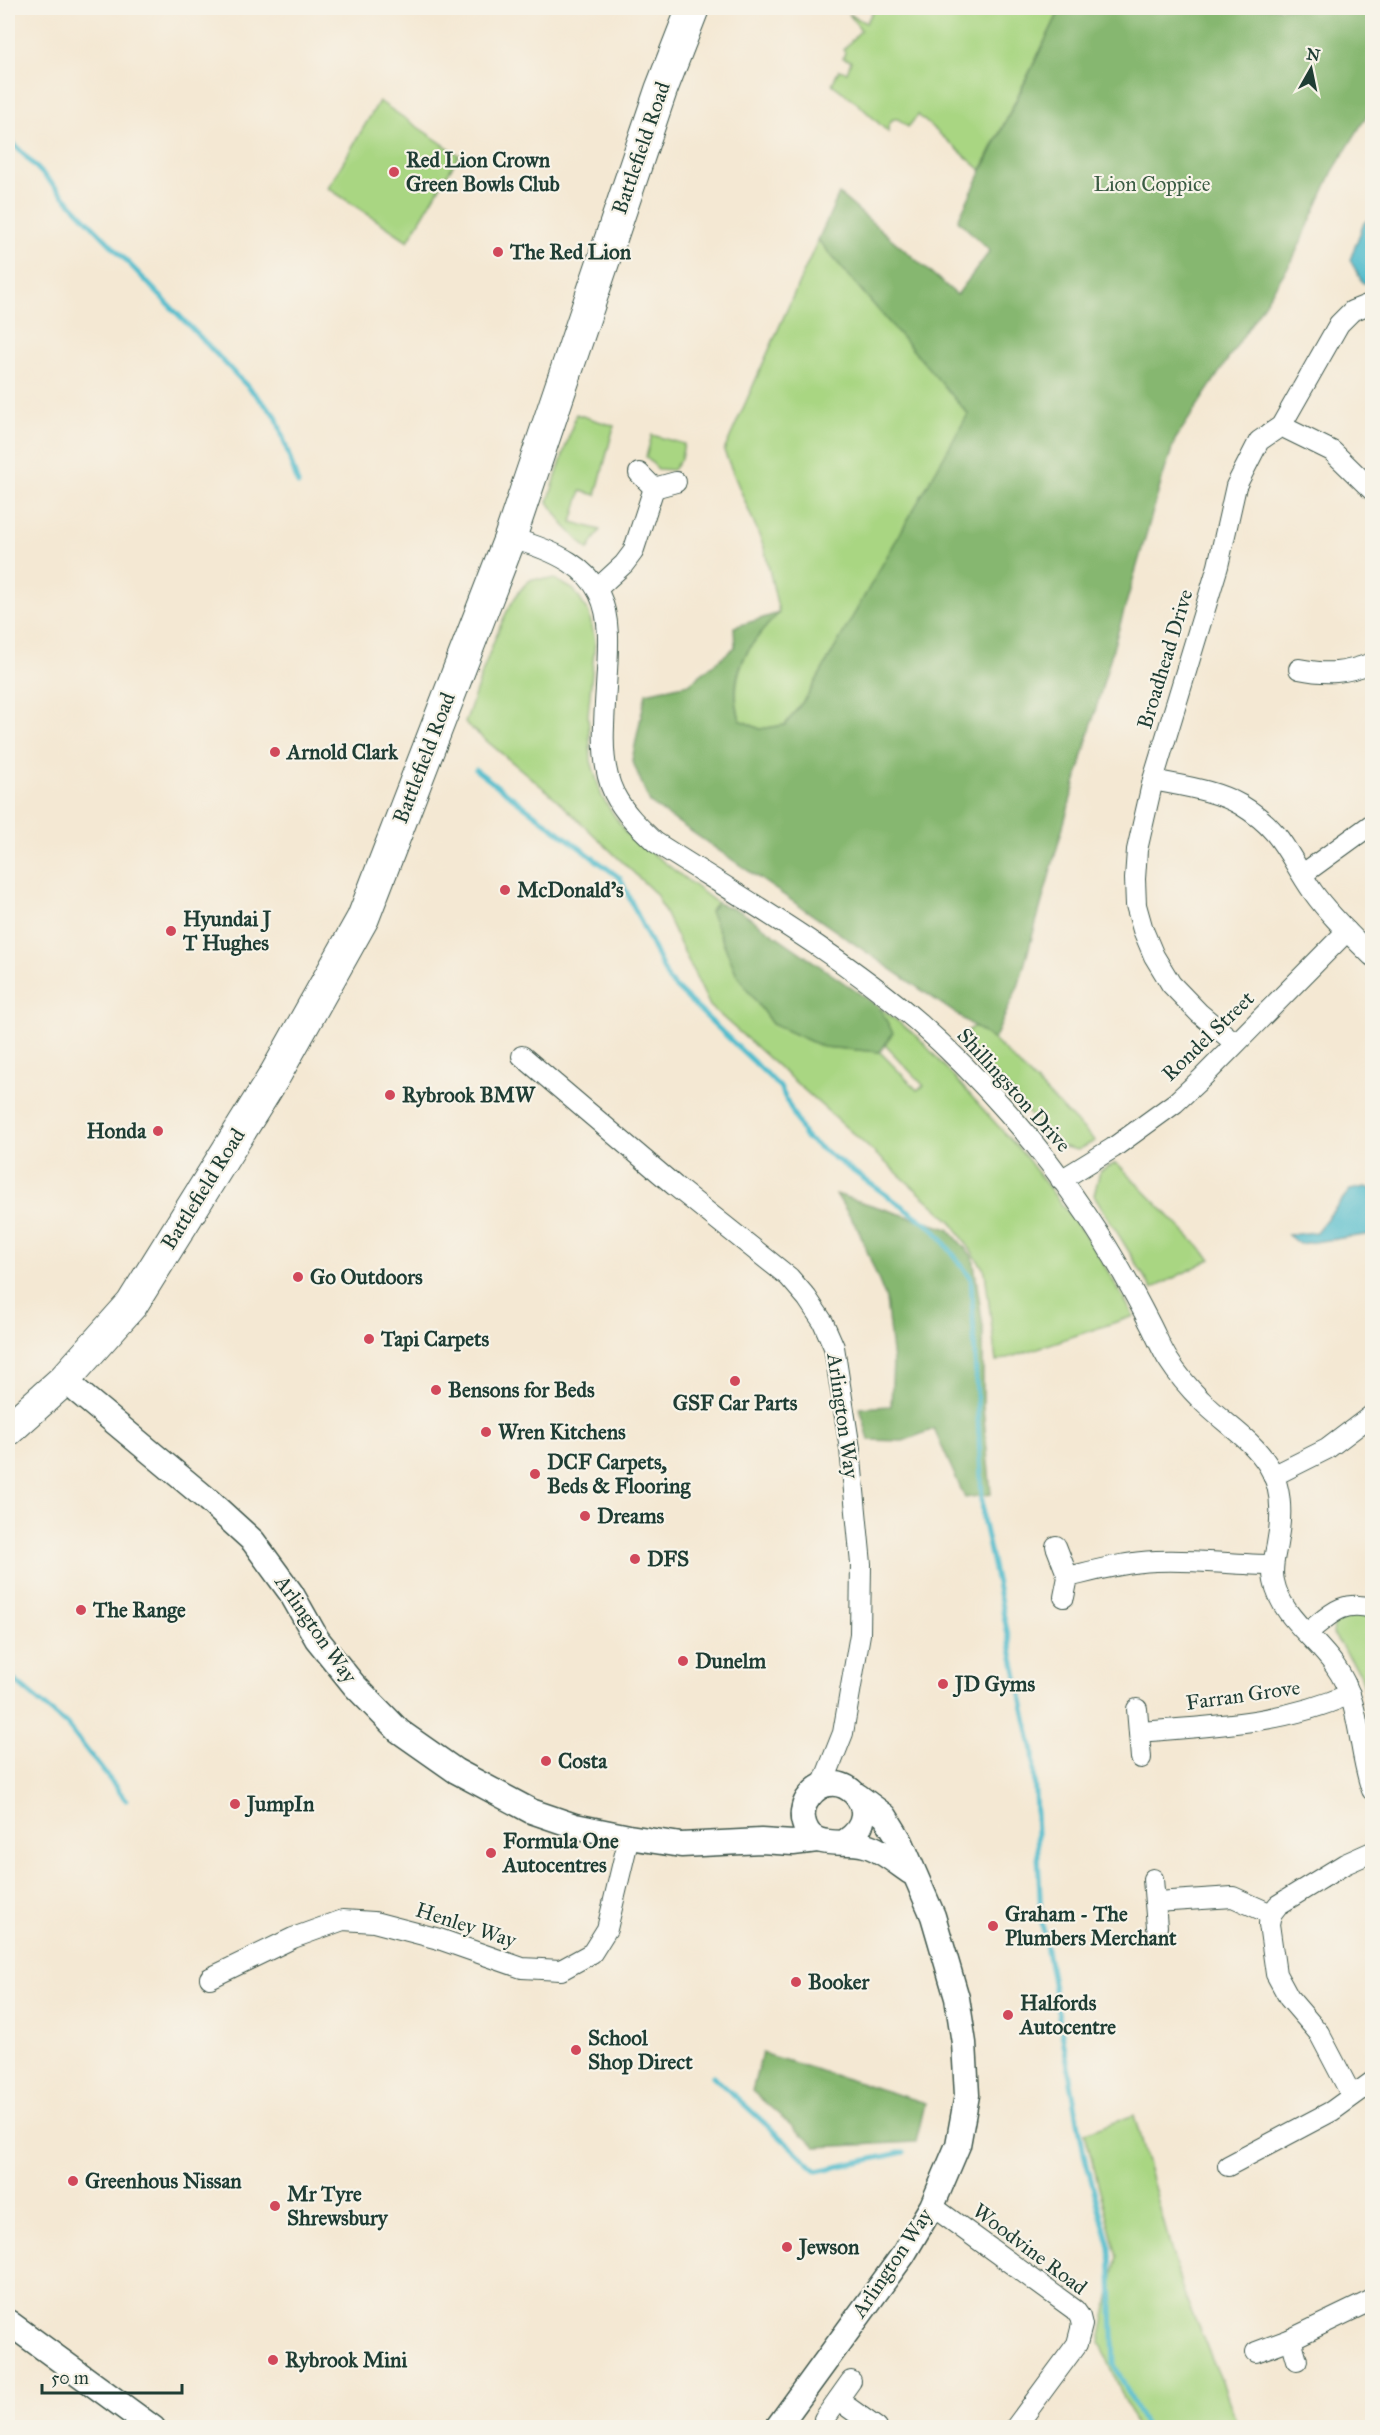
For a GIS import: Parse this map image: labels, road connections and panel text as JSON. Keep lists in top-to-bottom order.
{
  "streets": {
    "main road": ["Battlefield Road"],
    "street": [
      "Broadhead Drive",
      "Rondel Street",
      "Shillingston Drive",
      "Arlington Way",
      "Farran Grove",
      "Henley Way",
      "Woodvine Road"
    ]
  },
  "crossings": [
    ["Battlefield Road", "Arlington Way"],
    ["Broadhead Drive", "Rondel Street"],
    ["Rondel Street", "Shillingston Drive"],
    ["Shillingston Drive", "Farran Grove"],
    ["Arlington Way", "Henley Way"],
    ["Arlington Way", "Woodvine Road"]
  ],
  "parks": ["Lion Coppice"],
  "places": [
    "Red Lion Crown Green Bowls Club",
    "The Red Lion",
    "Arnold Clark",
    "McDonald's",
    "Hyundai J T Hughes",
    "Rybrook BMW",
    "Honda",
    "Go Outdoors",
    "Tapi Carpets",
    "GSF Car Parts",
    "Bensons for Beds",
    "Wren Kitchens",
    "DCF Carpets, Beds & Flooring",
    "Dreams",
    "DFS",
    "The Range",
    "Dunelm",
    "JD Gyms",
    "Costa",
    "JumpIn",
    "Formula One Autocentres",
    "Graham - The Plumbers Merchant",
    "Booker",
    "Halfords Autocentre",
    "School Shop Direct",
    "Greenhous Nissan",
    "Mr Tyre Shrewsbury",
    "Jewson",
    "Rybrook Mini"
  ],
  "scale_bar": "50 m",
  "north": "top"
}
